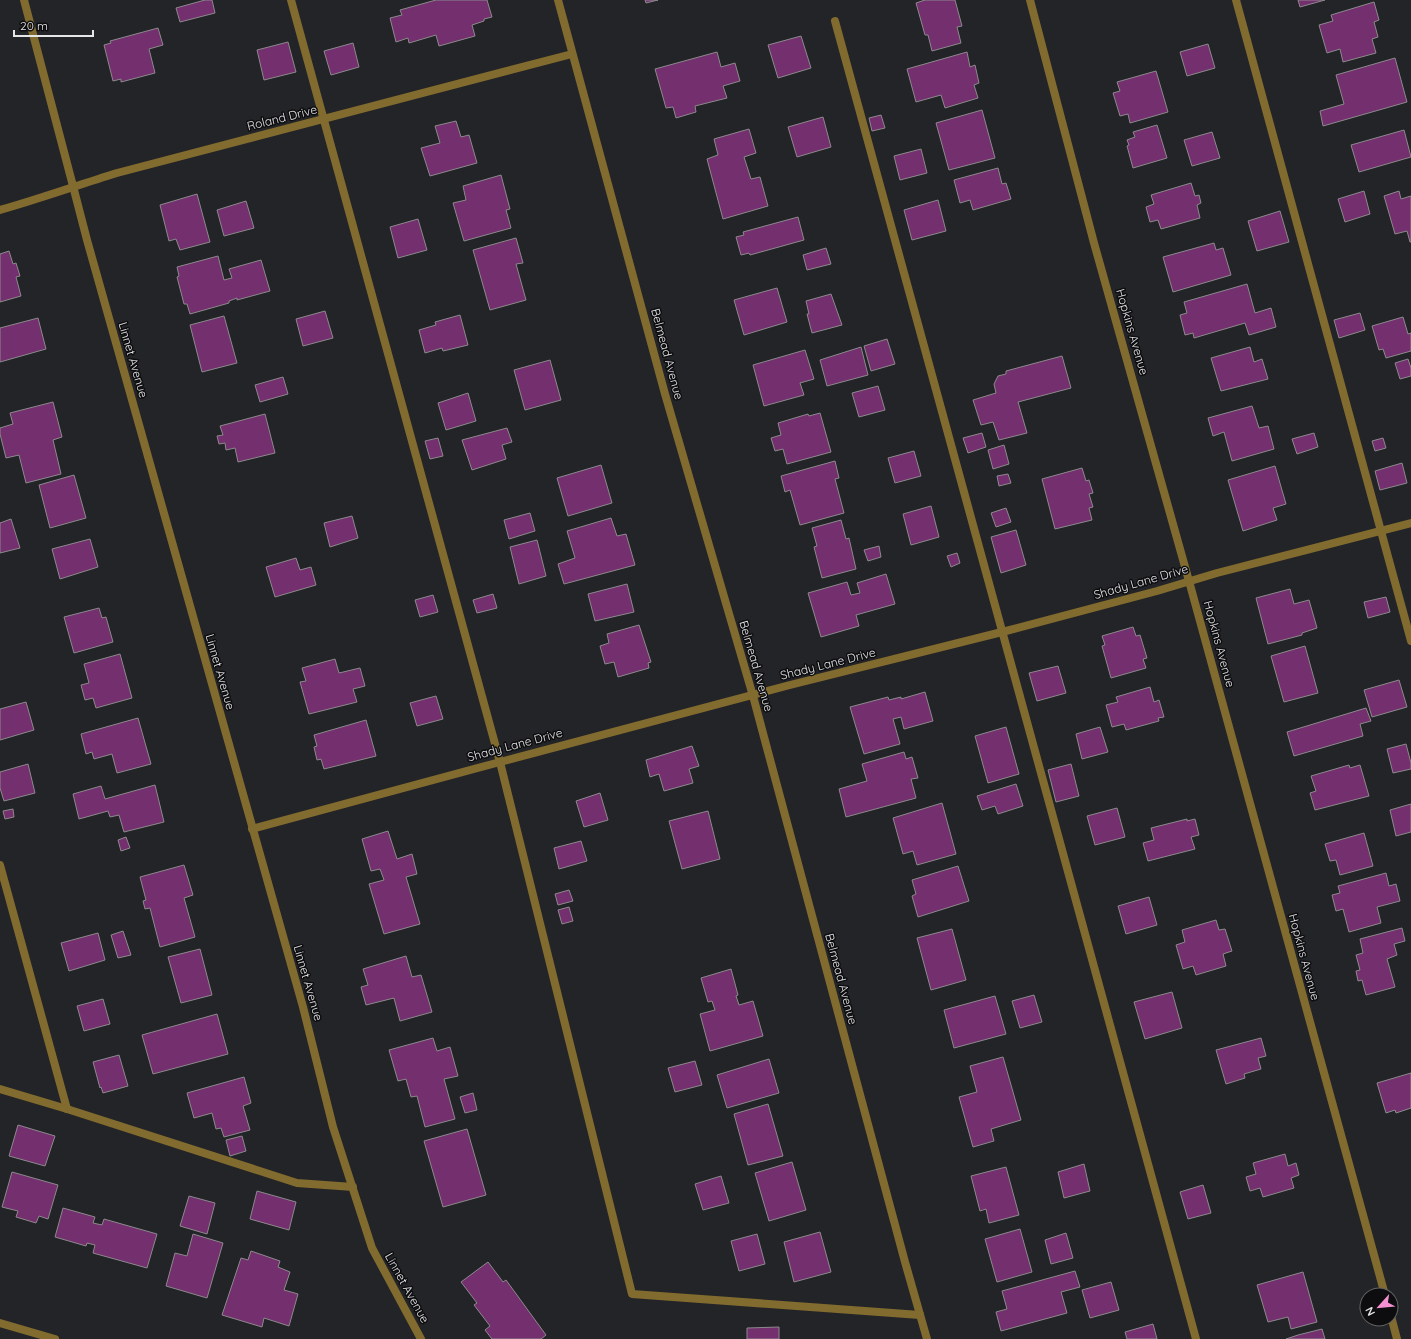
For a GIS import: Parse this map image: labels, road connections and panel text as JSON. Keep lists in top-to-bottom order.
{
  "streets": {
    "street": [
      "Roland Drive",
      "Hopkins Avenue",
      "Belmead Avenue",
      "Linnet Avenue",
      "Shady Lane Drive"
    ]
  },
  "crossings": [
    ["Roland Drive", "Belmead Avenue"],
    ["Roland Drive", "Linnet Avenue"],
    ["Hopkins Avenue", "Shady Lane Drive"],
    ["Belmead Avenue", "Shady Lane Drive"],
    ["Linnet Avenue", "Shady Lane Drive"]
  ],
  "scale_bar": "20 m",
  "north": "bottom left"
}
